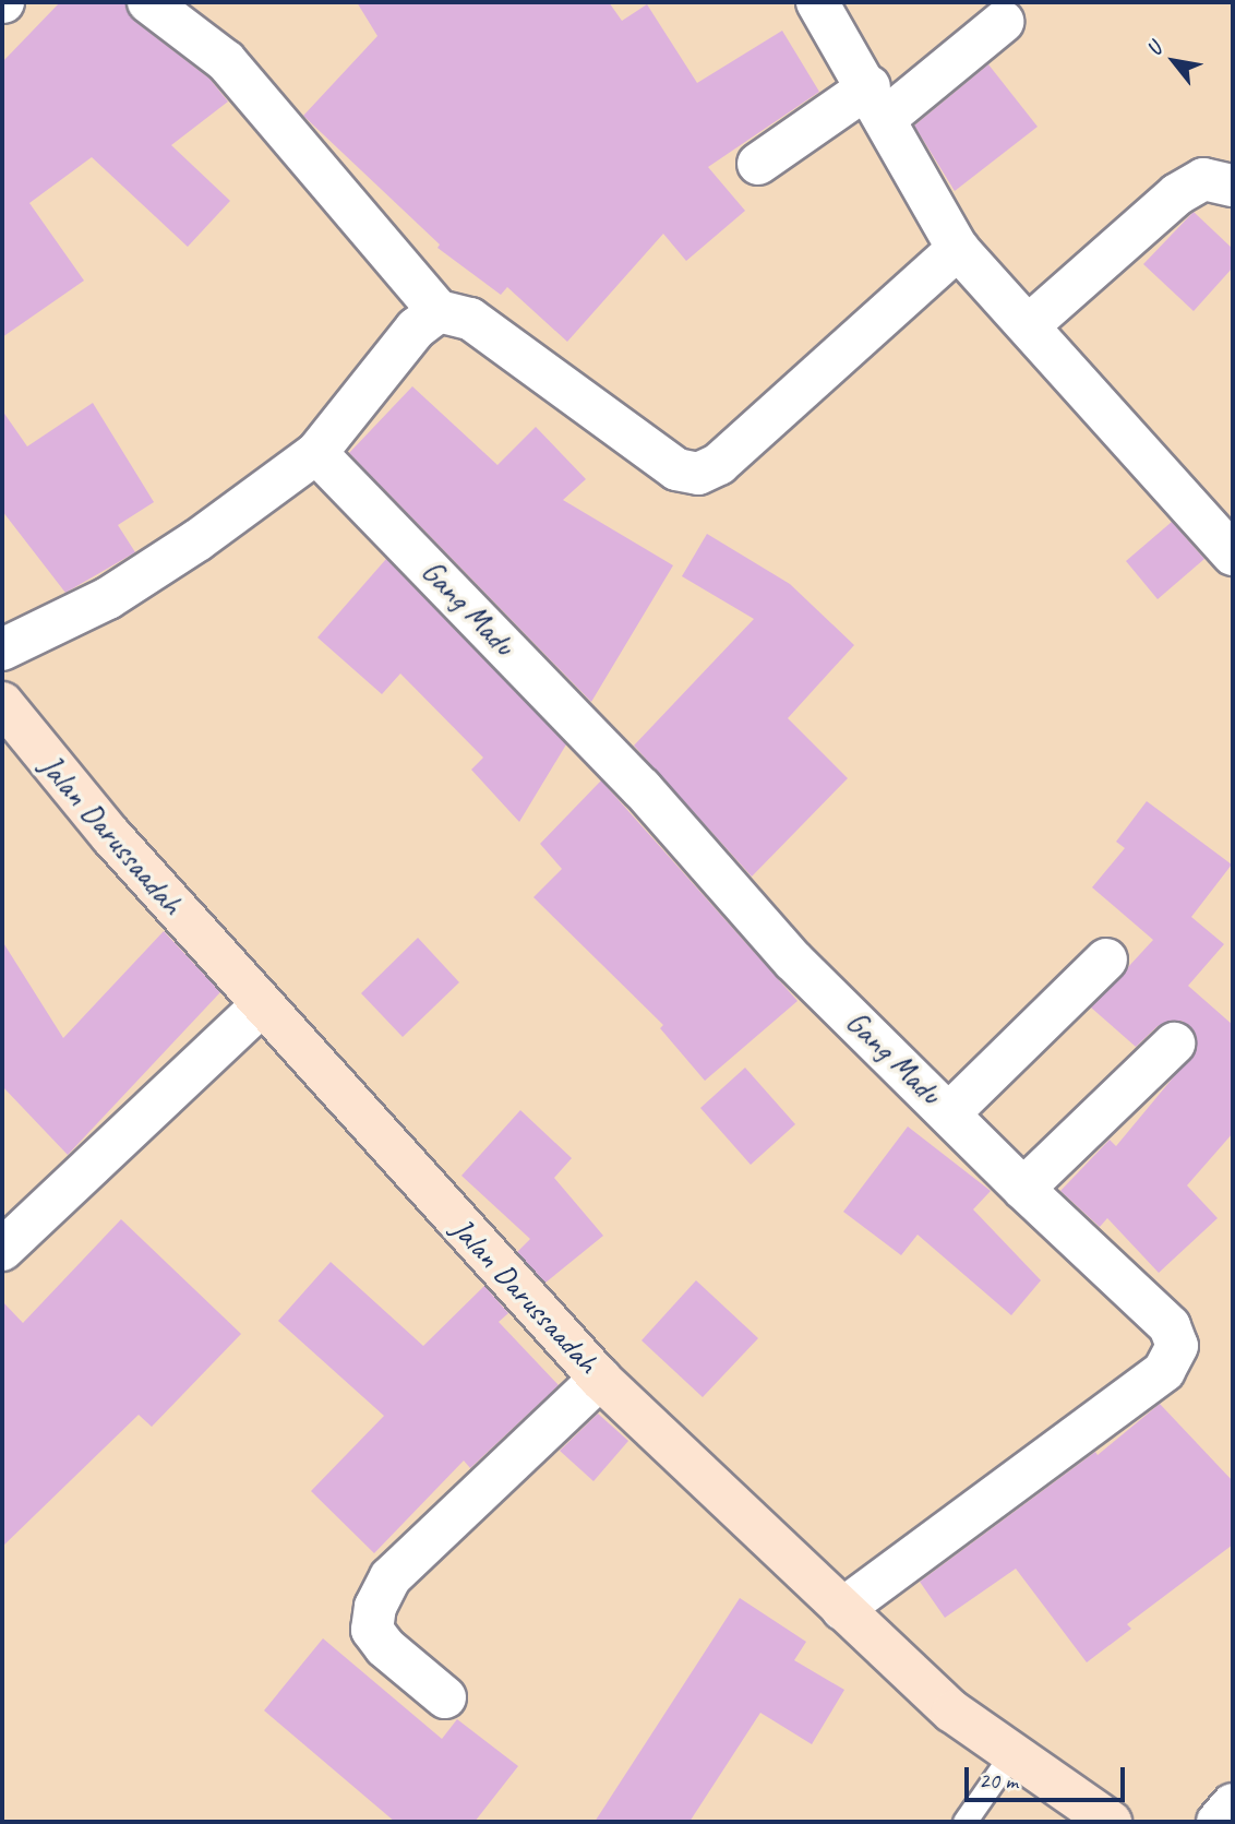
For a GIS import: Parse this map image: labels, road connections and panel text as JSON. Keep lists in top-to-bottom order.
{
  "streets": {
    "street": ["Gang Madu", "Jalan Darussaadah"]
  },
  "crossings": [
    ["Gang Madu", "Jalan Darussaadah"]
  ],
  "scale_bar": "20 m",
  "north": "top left"
}
